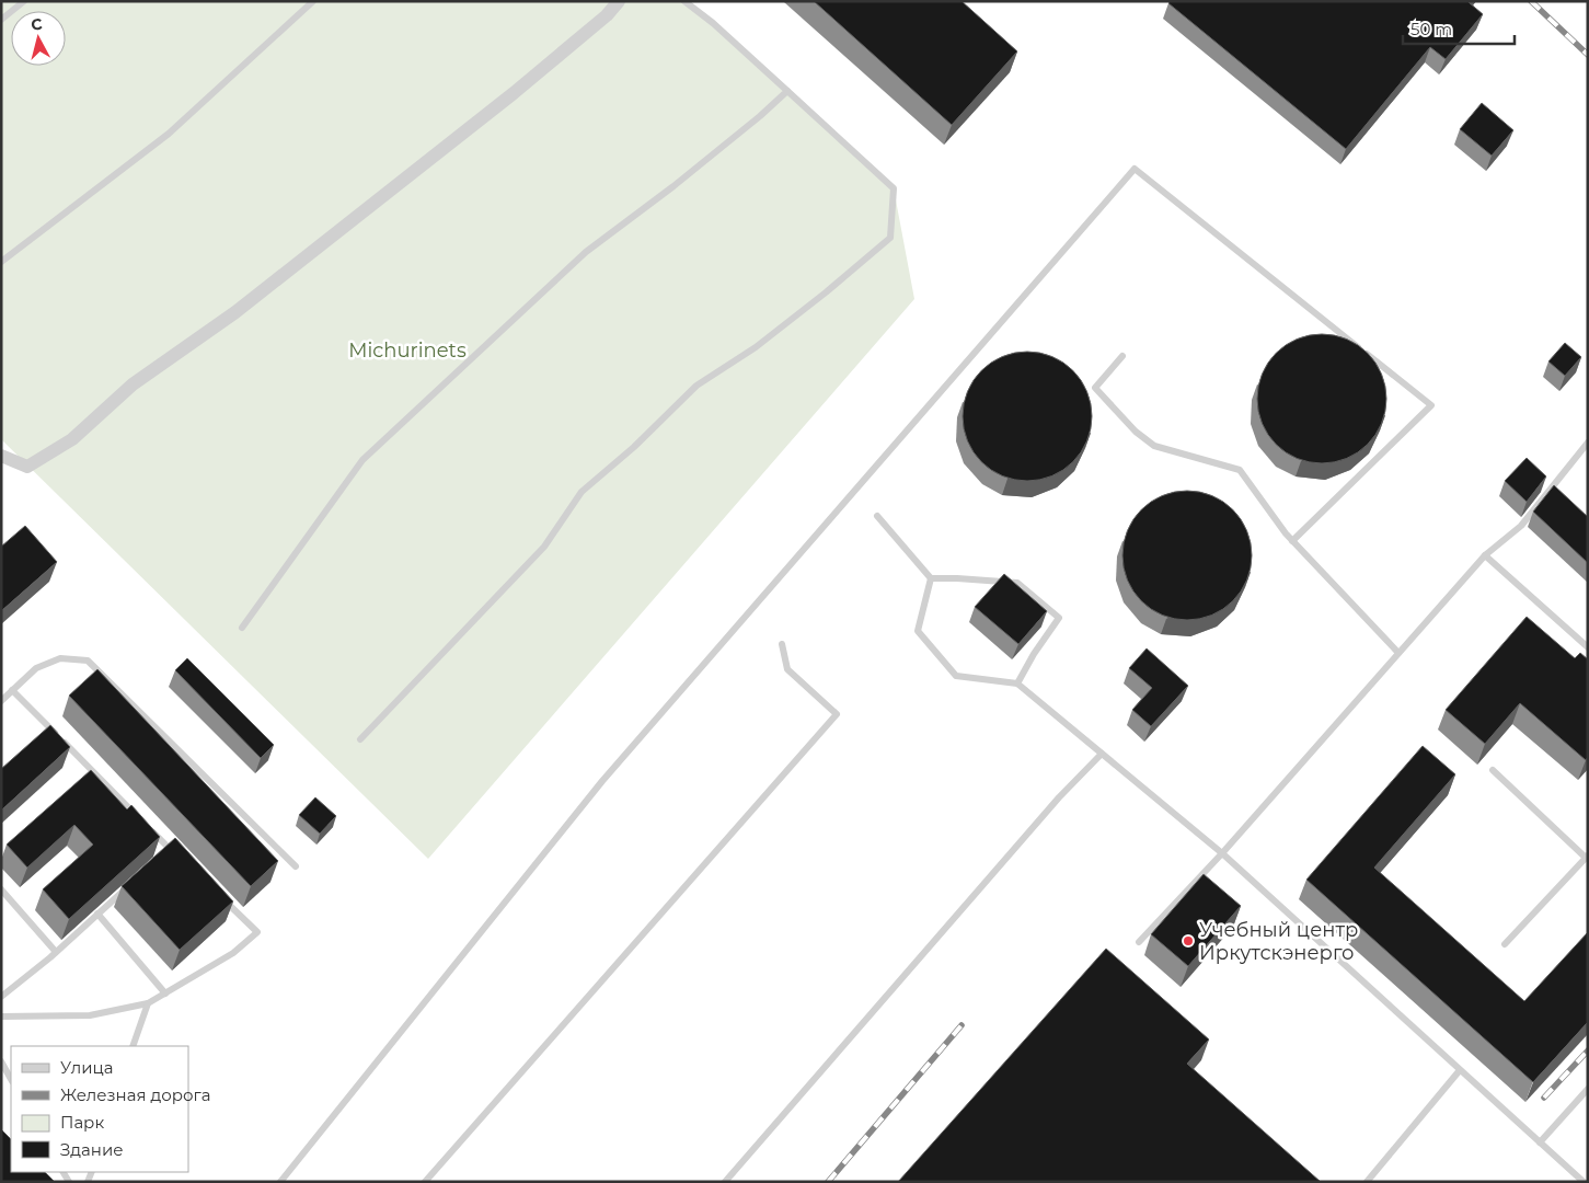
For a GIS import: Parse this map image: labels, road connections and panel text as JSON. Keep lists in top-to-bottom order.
{
  "parks": ["Michurinets"],
  "places": ["Учебный центр Иркутскэнерго"],
  "legend": [
    "Улица",
    "Железная дорога",
    "Парк",
    "Здание"
  ],
  "scale_bar": "50 m",
  "north": "top"
}
